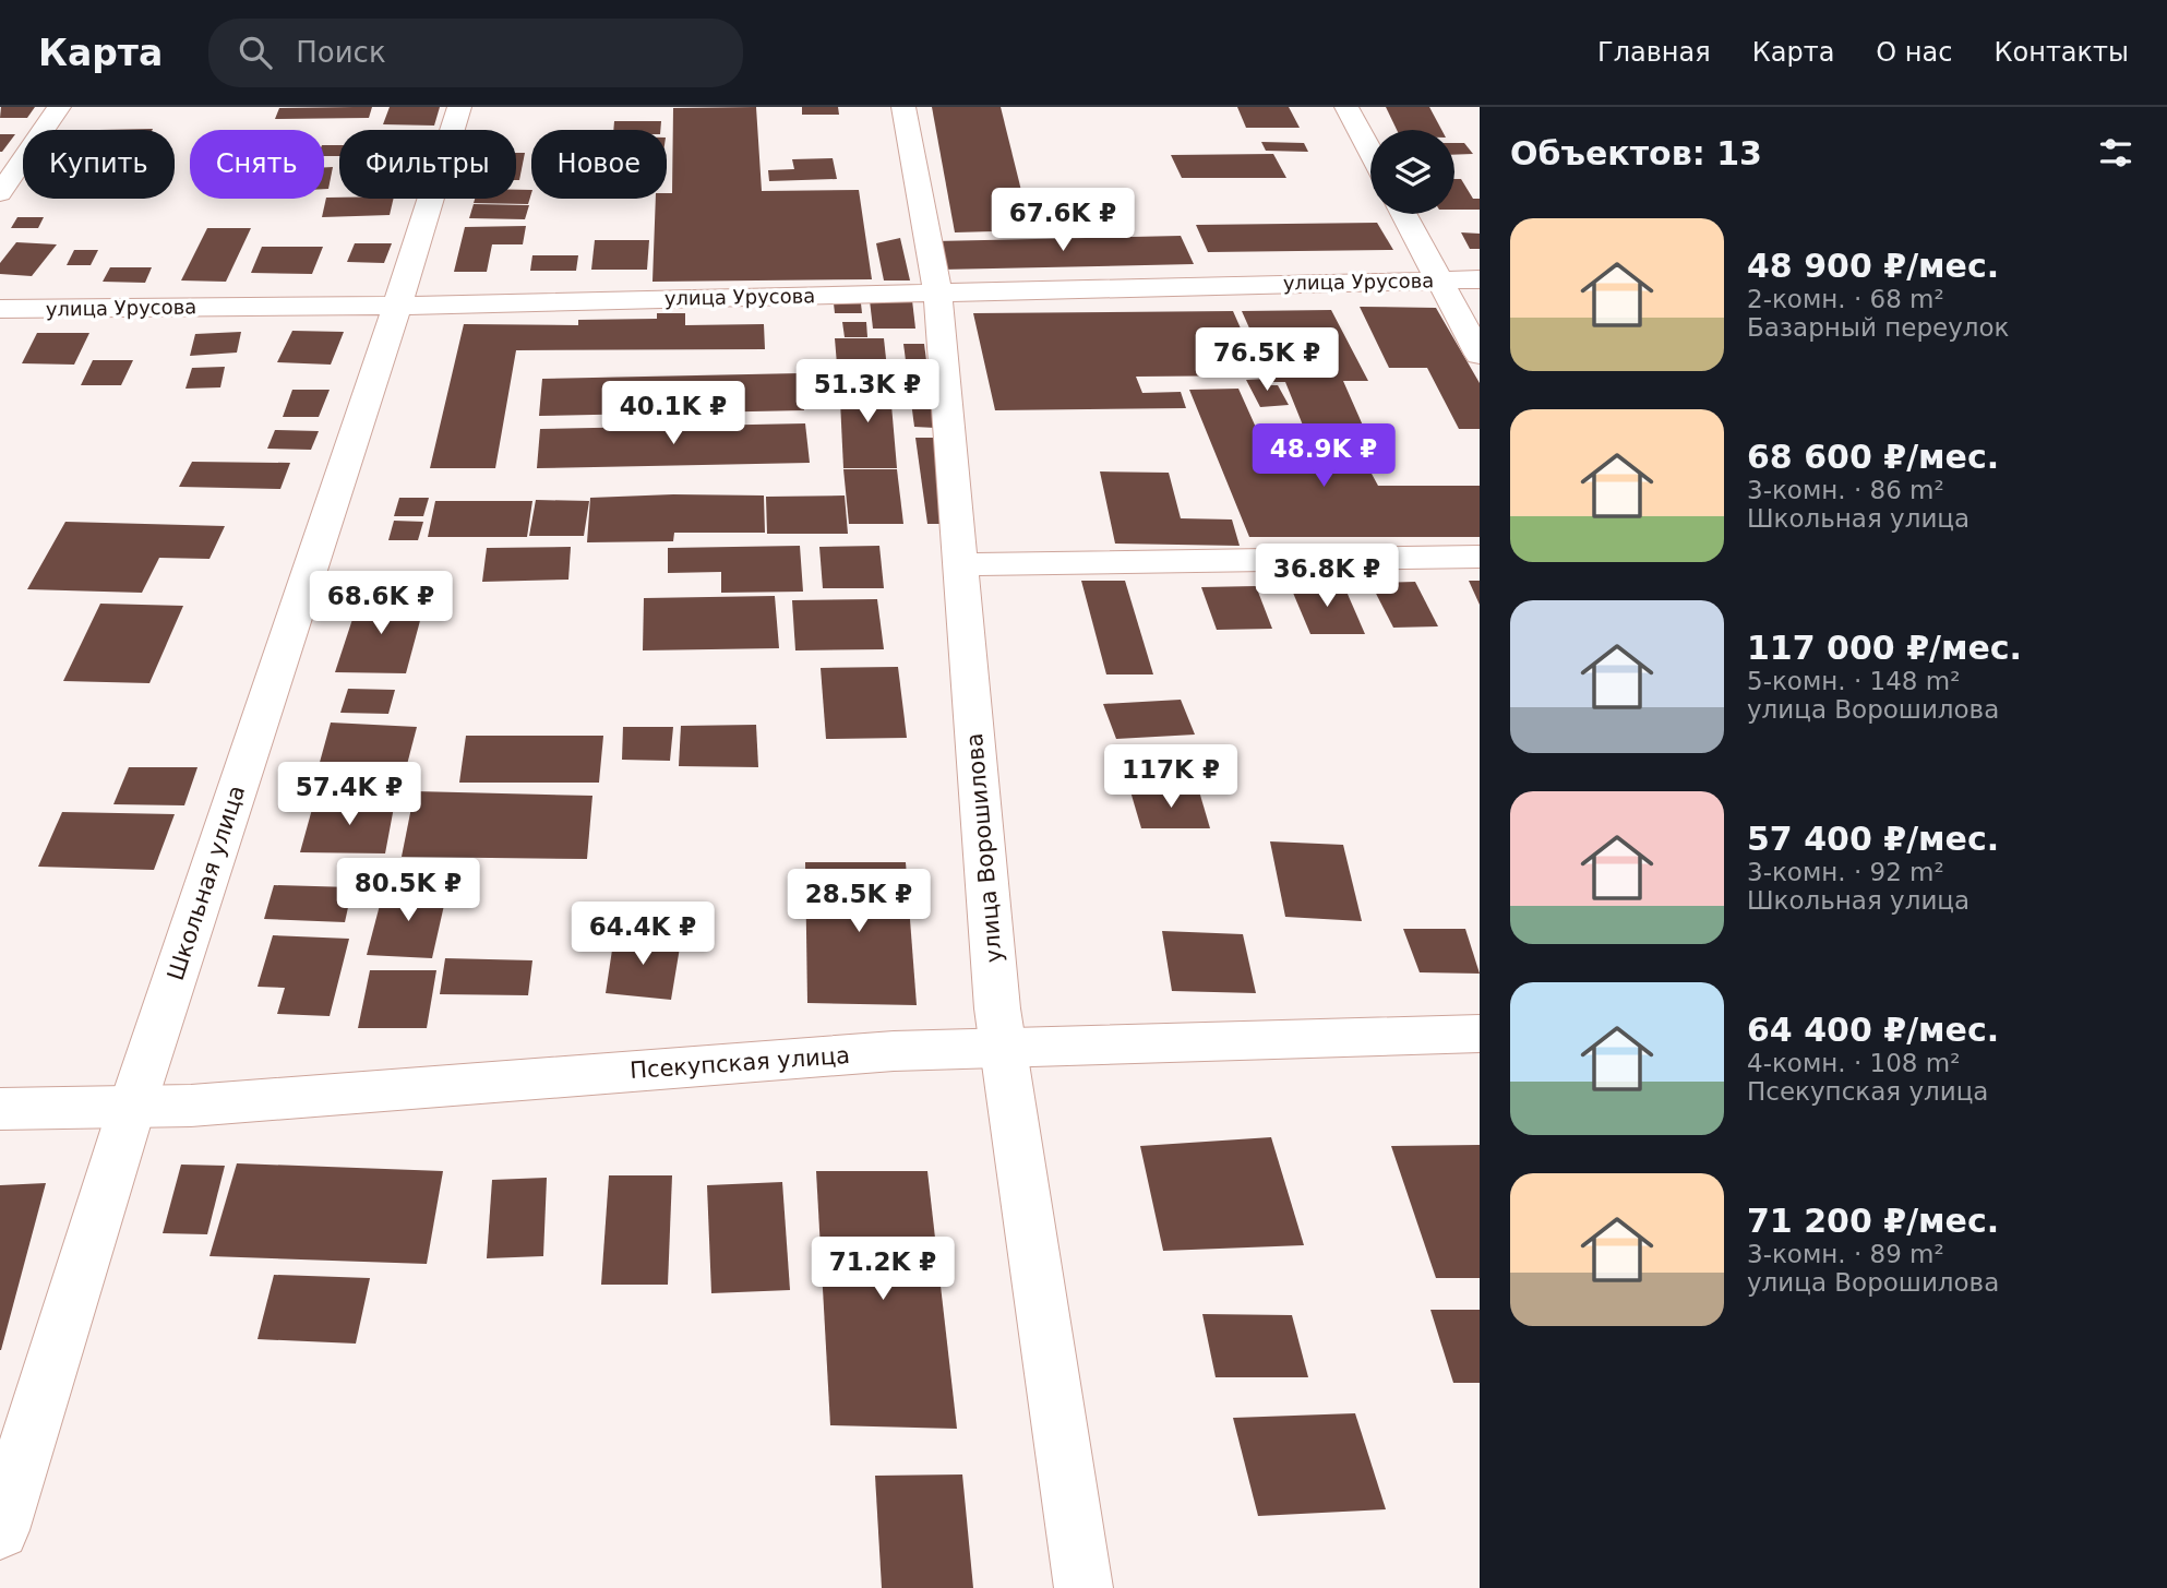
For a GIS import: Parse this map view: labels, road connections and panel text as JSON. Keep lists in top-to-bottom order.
{
  "streets": {
    "street": [
      "улица Урусова",
      "улица Ворошилова",
      "Школьная улица",
      "Псекупская улица"
    ]
  },
  "crossings": [
    ["улица Урусова", "улица Ворошилова"],
    ["улица Урусова", "Школьная улица"],
    ["улица Ворошилова", "Псекупская улица"],
    ["Школьная улица", "Псекупская улица"]
  ],
  "page": {
    "header": "Карта",
    "search": "Поиск",
    "nav": [
      "Главная",
      "Карта",
      "О нас",
      "Контакты"
    ],
    "heading": "Объектов: 13",
    "chip": [
      "Купить",
      "Снять",
      "Фильтры",
      "Новое"
    ],
    "price": [
      "67.6K ₽",
      "76.5K ₽",
      "51.3K ₽",
      "40.1K ₽",
      "48.9K ₽",
      "36.8K ₽",
      "68.6K ₽",
      "117K ₽",
      "57.4K ₽",
      "80.5K ₽",
      "28.5K ₽",
      "64.4K ₽",
      "71.2K ₽"
    ],
    "list": [
      {
        "name": "48 900 ₽/мес.",
        "note": "2-комн. · 68 m² · Базарный переулок"
      },
      {
        "name": "68 600 ₽/мес.",
        "note": "3-комн. · 86 m² · Школьная улица"
      },
      {
        "name": "117 000 ₽/мес.",
        "note": "5-комн. · 148 m² · улица Ворошилова"
      },
      {
        "name": "57 400 ₽/мес.",
        "note": "3-комн. · 92 m² · Школьная улица"
      },
      {
        "name": "64 400 ₽/мес.",
        "note": "4-комн. · 108 m² · Псекупская улица"
      },
      {
        "name": "71 200 ₽/мес.",
        "note": "3-комн. · 89 m² · улица Ворошилова"
      }
    ]
  }
}
